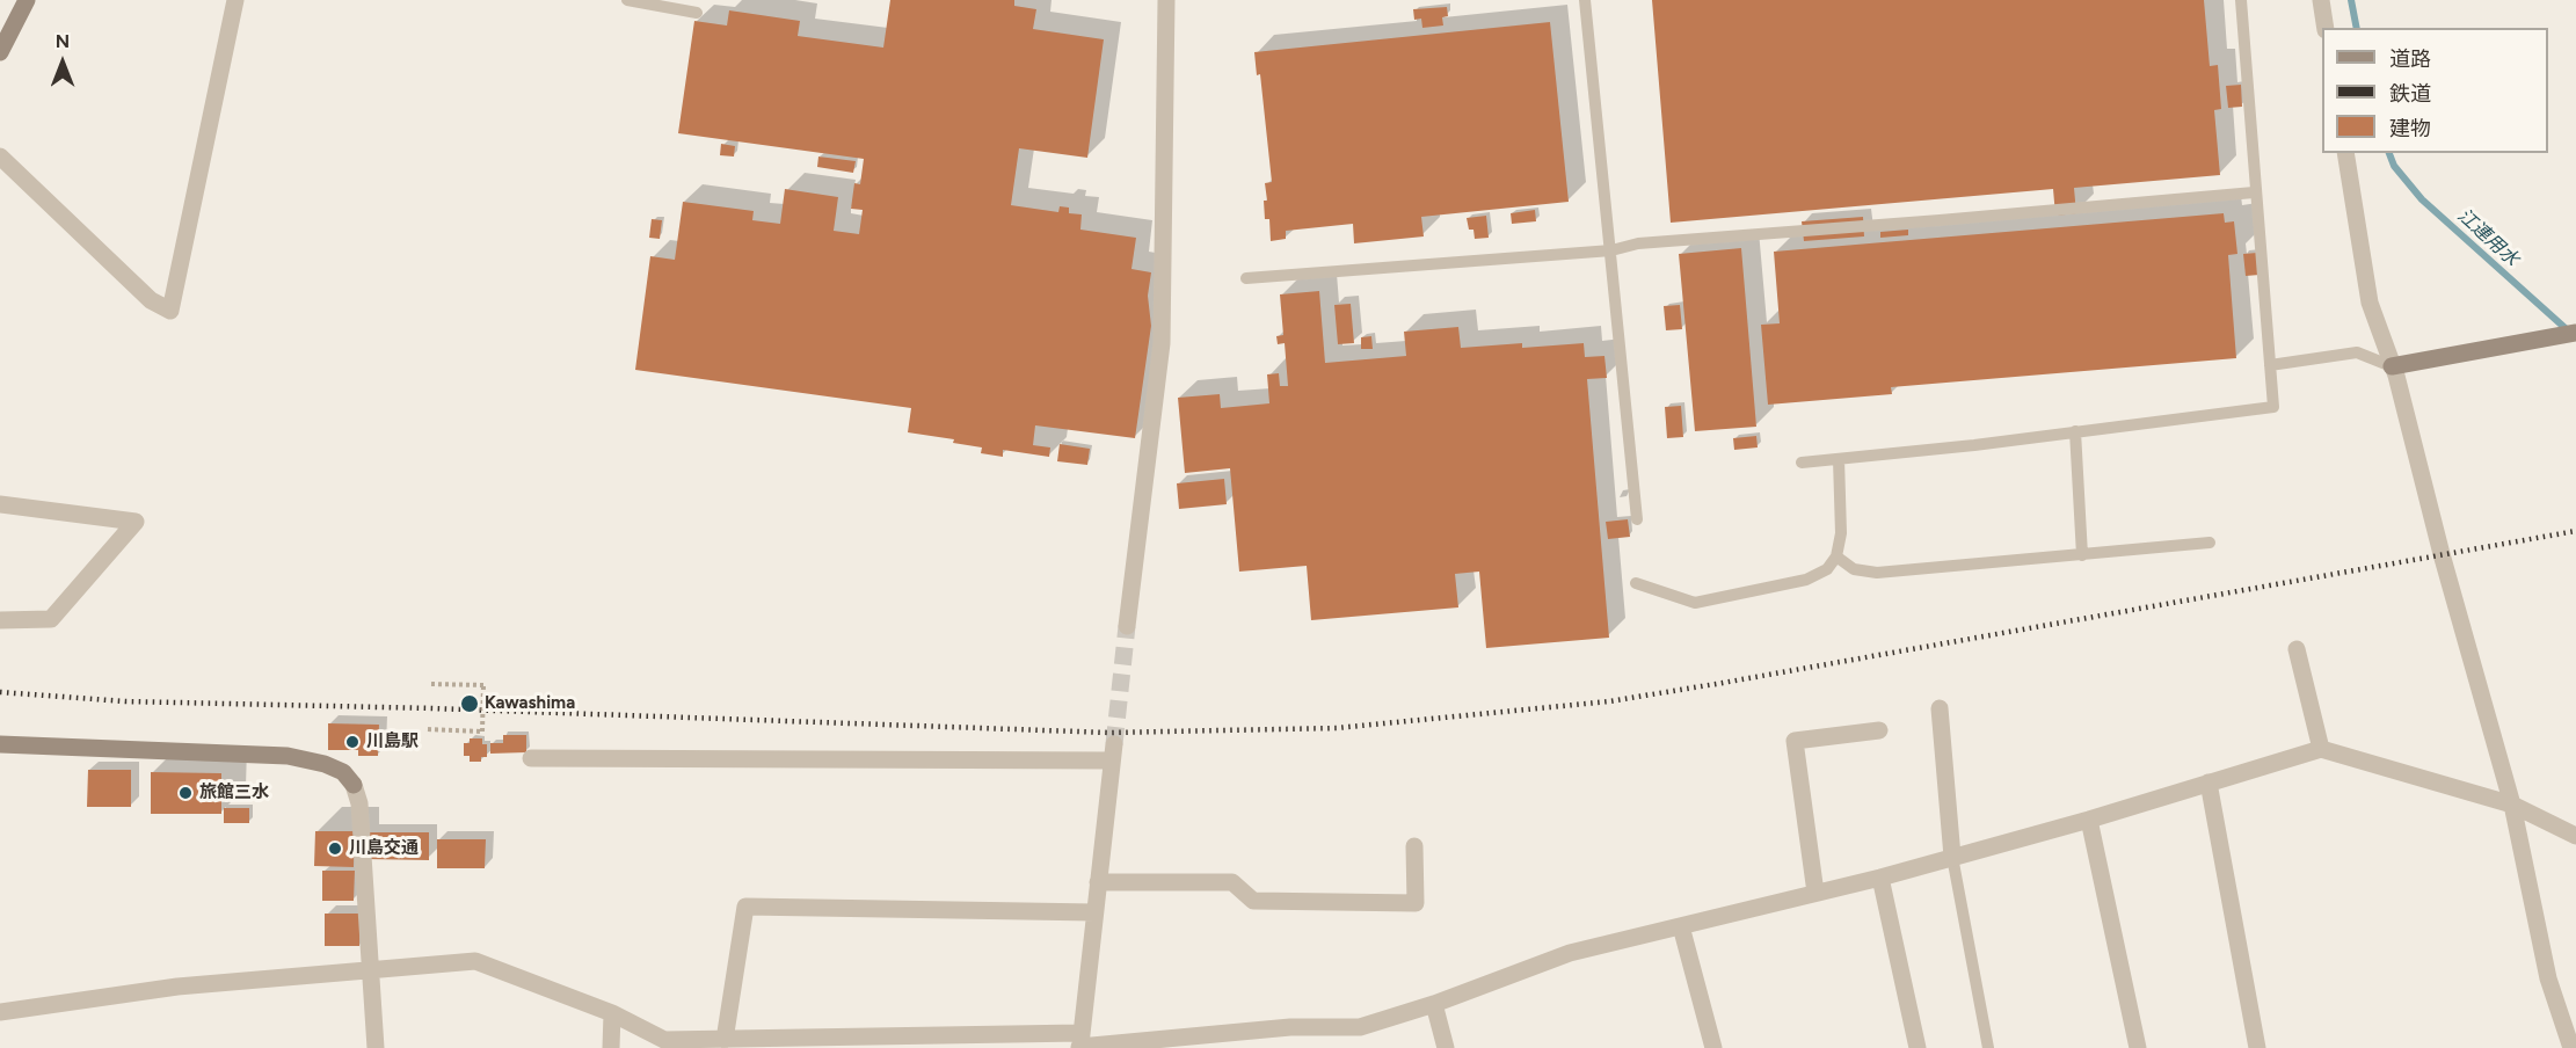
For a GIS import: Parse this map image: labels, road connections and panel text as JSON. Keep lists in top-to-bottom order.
{
  "water": ["江連用水"],
  "places": [
    "Kawashima",
    "川島駅",
    "旅館三水",
    "川島交通"
  ],
  "legend": ["道路", "鉄道", "建物"],
  "north": "top"
}
